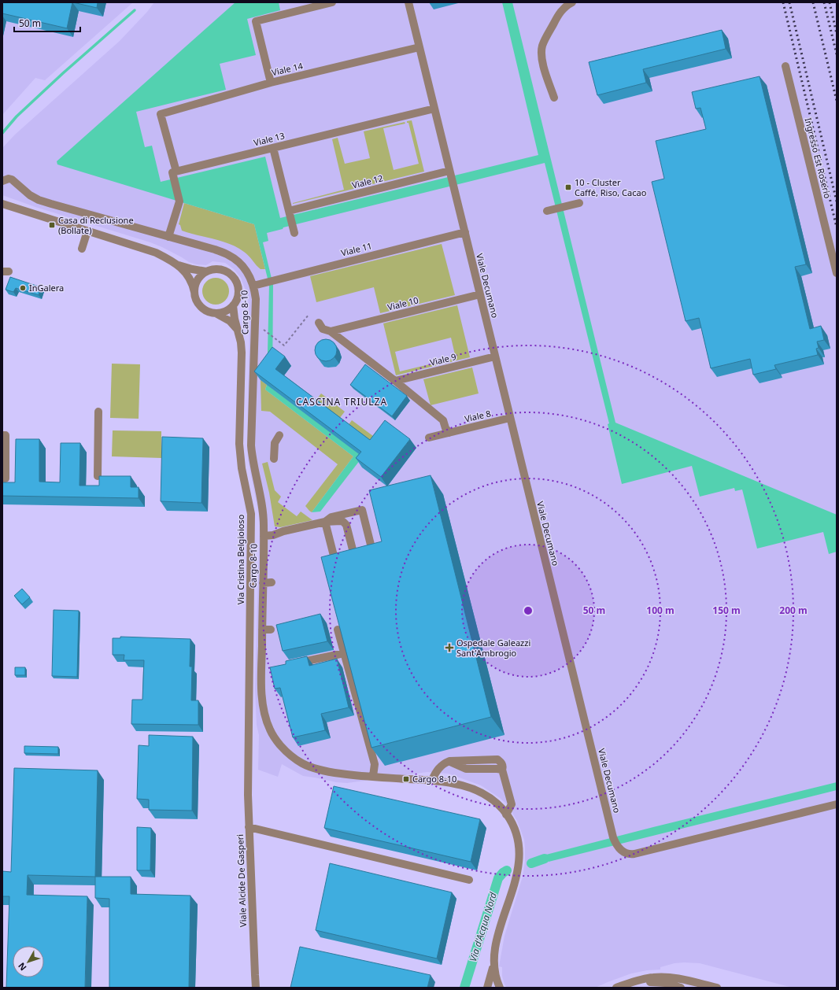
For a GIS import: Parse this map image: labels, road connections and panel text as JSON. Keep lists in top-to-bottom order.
{
  "streets": {
    "street": [
      "Viale 14",
      "Viale 13",
      "Ingresso Est Roserio",
      "Viale 12",
      "Viale 11",
      "Viale Decumano",
      "Viale 10",
      "Cargo 8-10",
      "Viale 9",
      "Viale 8",
      "Via Cristina Belgioioso",
      "Viale Alcide De Gasperi"
    ]
  },
  "crossings": [
    ["Viale 14", "Viale 13"],
    ["Viale 14", "Viale Decumano"],
    ["Viale 13", "Viale Decumano"],
    ["Viale 12", "Viale Decumano"],
    ["Viale 11", "Viale Decumano"],
    ["Viale 11", "Cargo 8-10"],
    ["Viale Decumano", "Viale 10"],
    ["Viale Decumano", "Viale 9"],
    ["Viale Decumano", "Viale 8"],
    ["Via Cristina Belgioioso", "Viale Alcide De Gasperi"]
  ],
  "districts": ["CASCINA TRIULZA"],
  "water": ["Via d'Acqua Nord"],
  "places": {
    "transit": ["10 - Cluster Caffé, Riso, Cacao", "Casa di Reclusione (Bollate)", "Cargo 8-10"],
    "other": ["InGalera"],
    "health": ["Ospedale Galeazzi Sant'Ambrogio"]
  },
  "scale_bar": "50 m",
  "north": "bottom left",
  "rings": [
    "50 m",
    "100 m",
    "150 m",
    "200 m"
  ]
}
